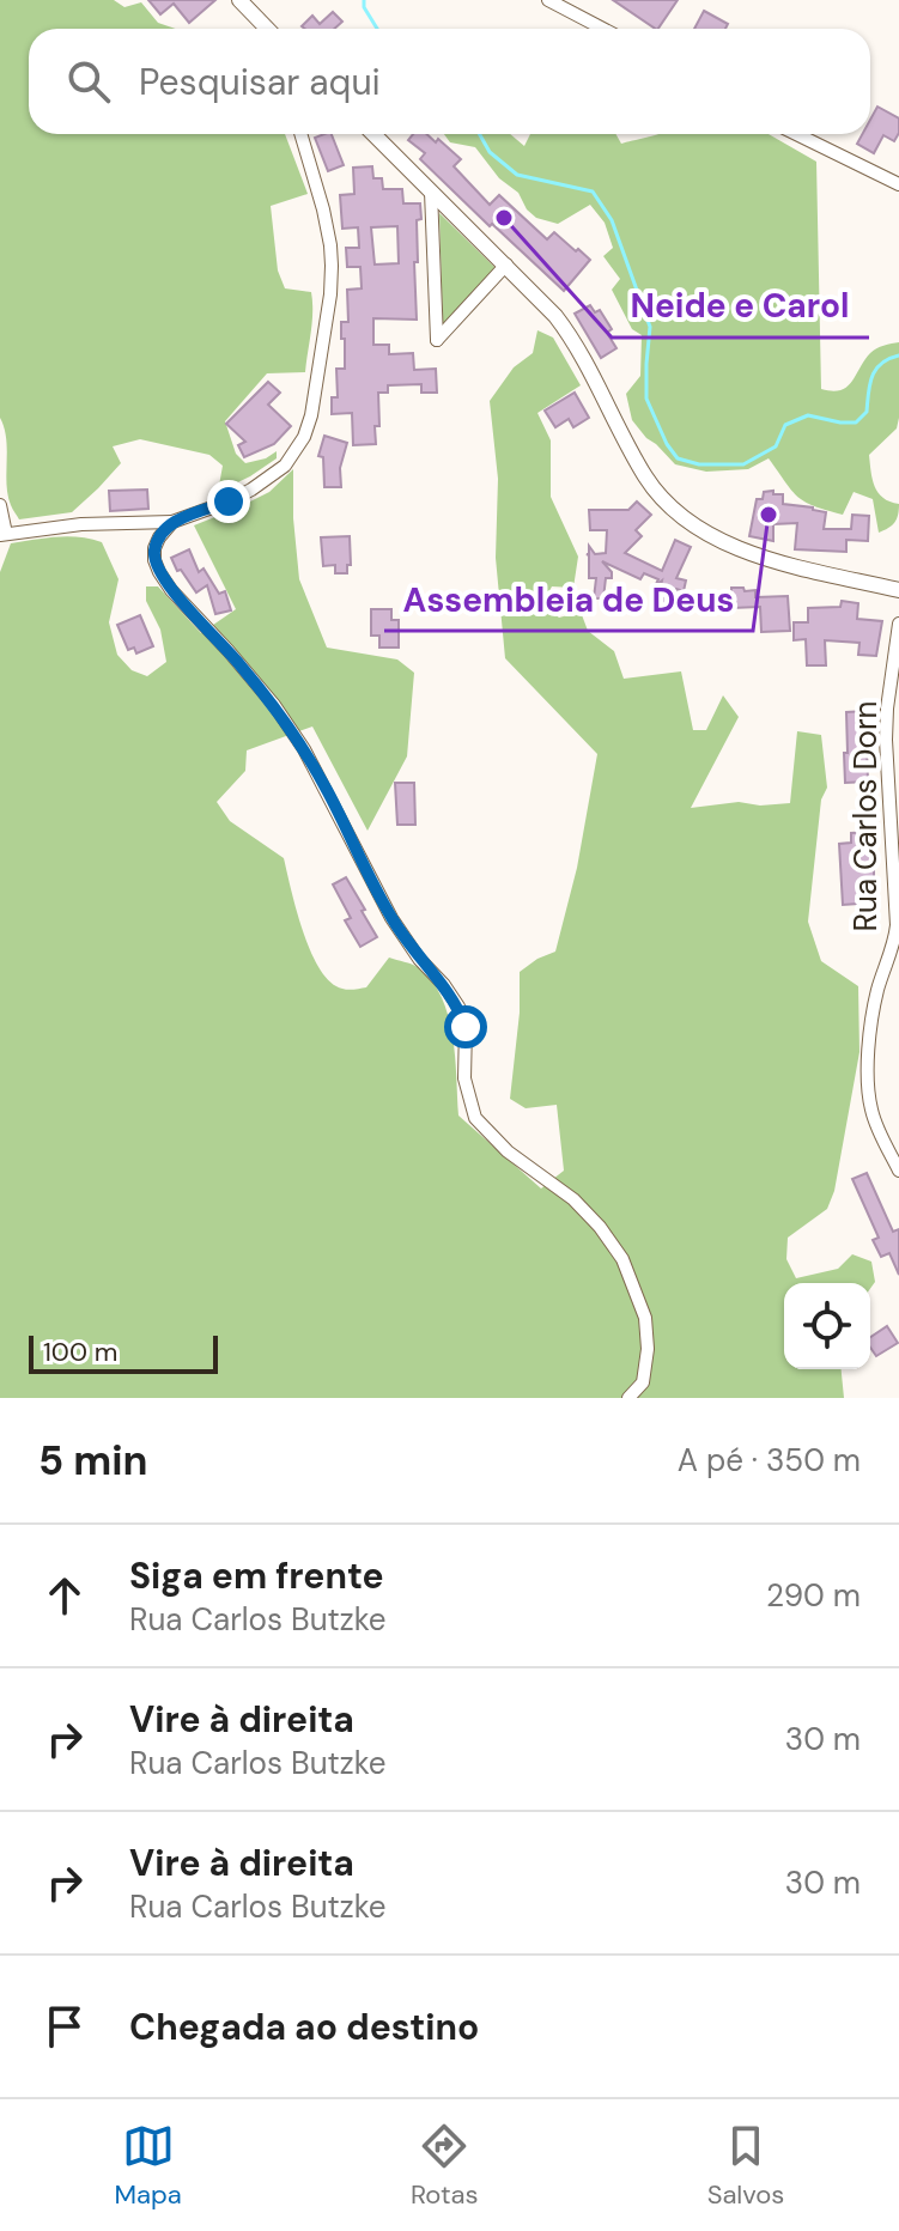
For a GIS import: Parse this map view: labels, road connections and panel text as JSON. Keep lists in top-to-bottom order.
{
  "streets": {
    "street": ["Rua Carlos Dorn"]
  },
  "places": ["Neide e Carol", "Assembleia de Deus"],
  "scale_bar": "100 m",
  "page": {
    "search": "Pesquisar aqui",
    "scale": "100 m",
    "heading": ["5 min", "A pé · 350 m"],
    "list": [
      ["Siga em frente", "Rua Carlos Butzke", "290 m"],
      ["Vire à direita", "Rua Carlos Butzke", "30 m"],
      ["Vire à direita", "Rua Carlos Butzke", "30 m"],
      "Chegada ao destino"
    ],
    "nav": ["Mapa", "Rotas", "Salvos"]
  }
}
